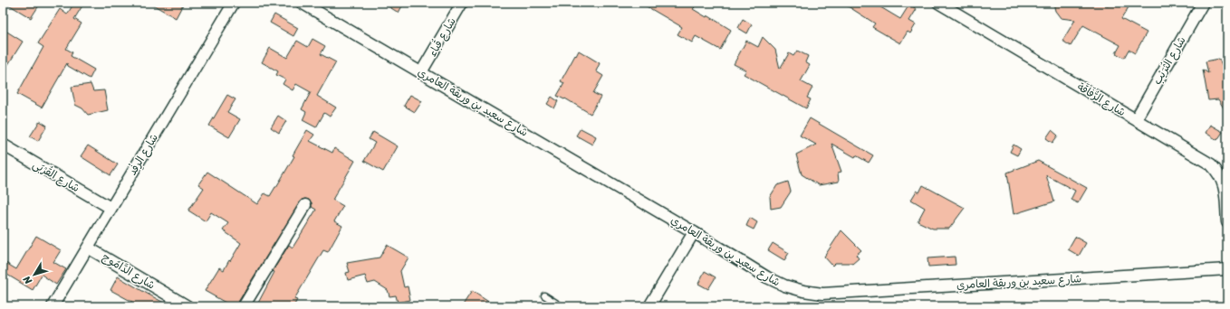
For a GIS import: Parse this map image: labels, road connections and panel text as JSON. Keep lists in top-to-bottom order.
{
  "streets": {
    "street": [
      "شارع قُباء",
      "شارع الثُرَيْب",
      "شارع الرُّفَاقَة",
      "شارع سعيد بن وريقة العامري",
      "شارع الرِفْد",
      "شارع القُرْبَى",
      "شارع الدَّامُوج"
    ]
  },
  "crossings": [
    ["شارع قُباء", "شارع سعيد بن وريقة العامري"],
    ["شارع الثُرَيْب", "شارع الرُّفَاقَة"],
    ["شارع الرِفْد", "شارع القُرْبَى"],
    ["شارع الرِفْد", "شارع الدَّامُوج"]
  ],
  "north": "bottom left"
}
